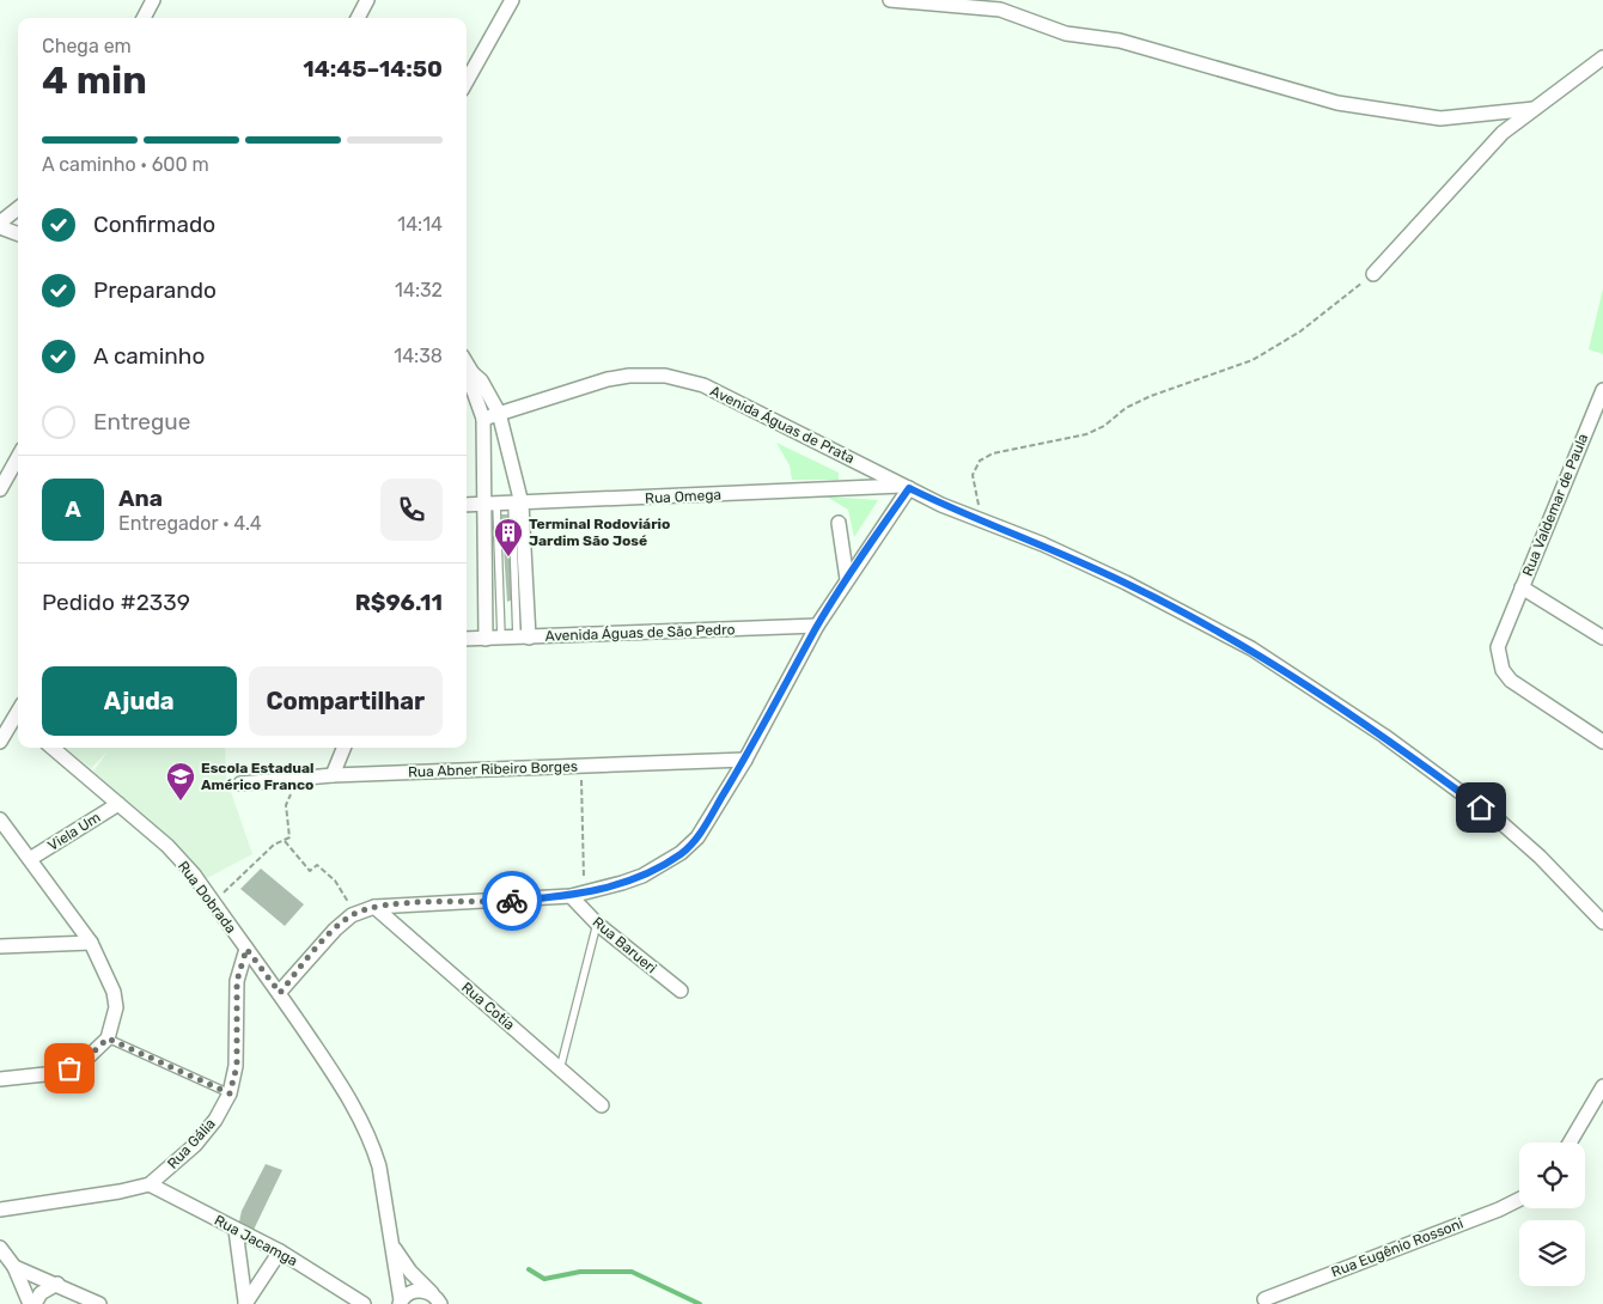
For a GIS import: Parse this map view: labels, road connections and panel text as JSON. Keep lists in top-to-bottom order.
{
  "streets": {
    "street": [
      "Avenida Águas de Prata",
      "Rua Omega",
      "Rua Valdemar de Paula",
      "Avenida Águas de São Pedro",
      "Rua Abner Ribeiro Borges",
      "Viela Um",
      "Rua Dobrada",
      "Rua Barueri",
      "Rua Cotia",
      "Rua Gália",
      "Rua Jacamga",
      "Rua Eugênio Rossoni"
    ]
  },
  "crossings": [
    ["Avenida Águas de Prata", "Rua Omega"],
    ["Viela Um", "Rua Dobrada"],
    ["Rua Dobrada", "Rua Gália"],
    ["Rua Gália", "Rua Jacamga"]
  ],
  "places": {
    "building": ["Terminal Rodoviário Jardim São José"],
    "school or university": ["Escola Estadual Américo Franco"]
  },
  "page": {
    "heading": ["4 min", "Chega em", "14:45–14:50"],
    "panel": [
      "Ana",
      "Entregador · 4.4",
      "Pedido #2339",
      "R$96.11"
    ],
    "bar": "A caminho · 600 m",
    "list": [
      ["Confirmado", "14:14"],
      ["Preparando", "14:32"],
      ["A caminho", "14:38"],
      "Entregue"
    ],
    "round": "A",
    "buttons": ["Ajuda", "Compartilhar"]
  }
}
